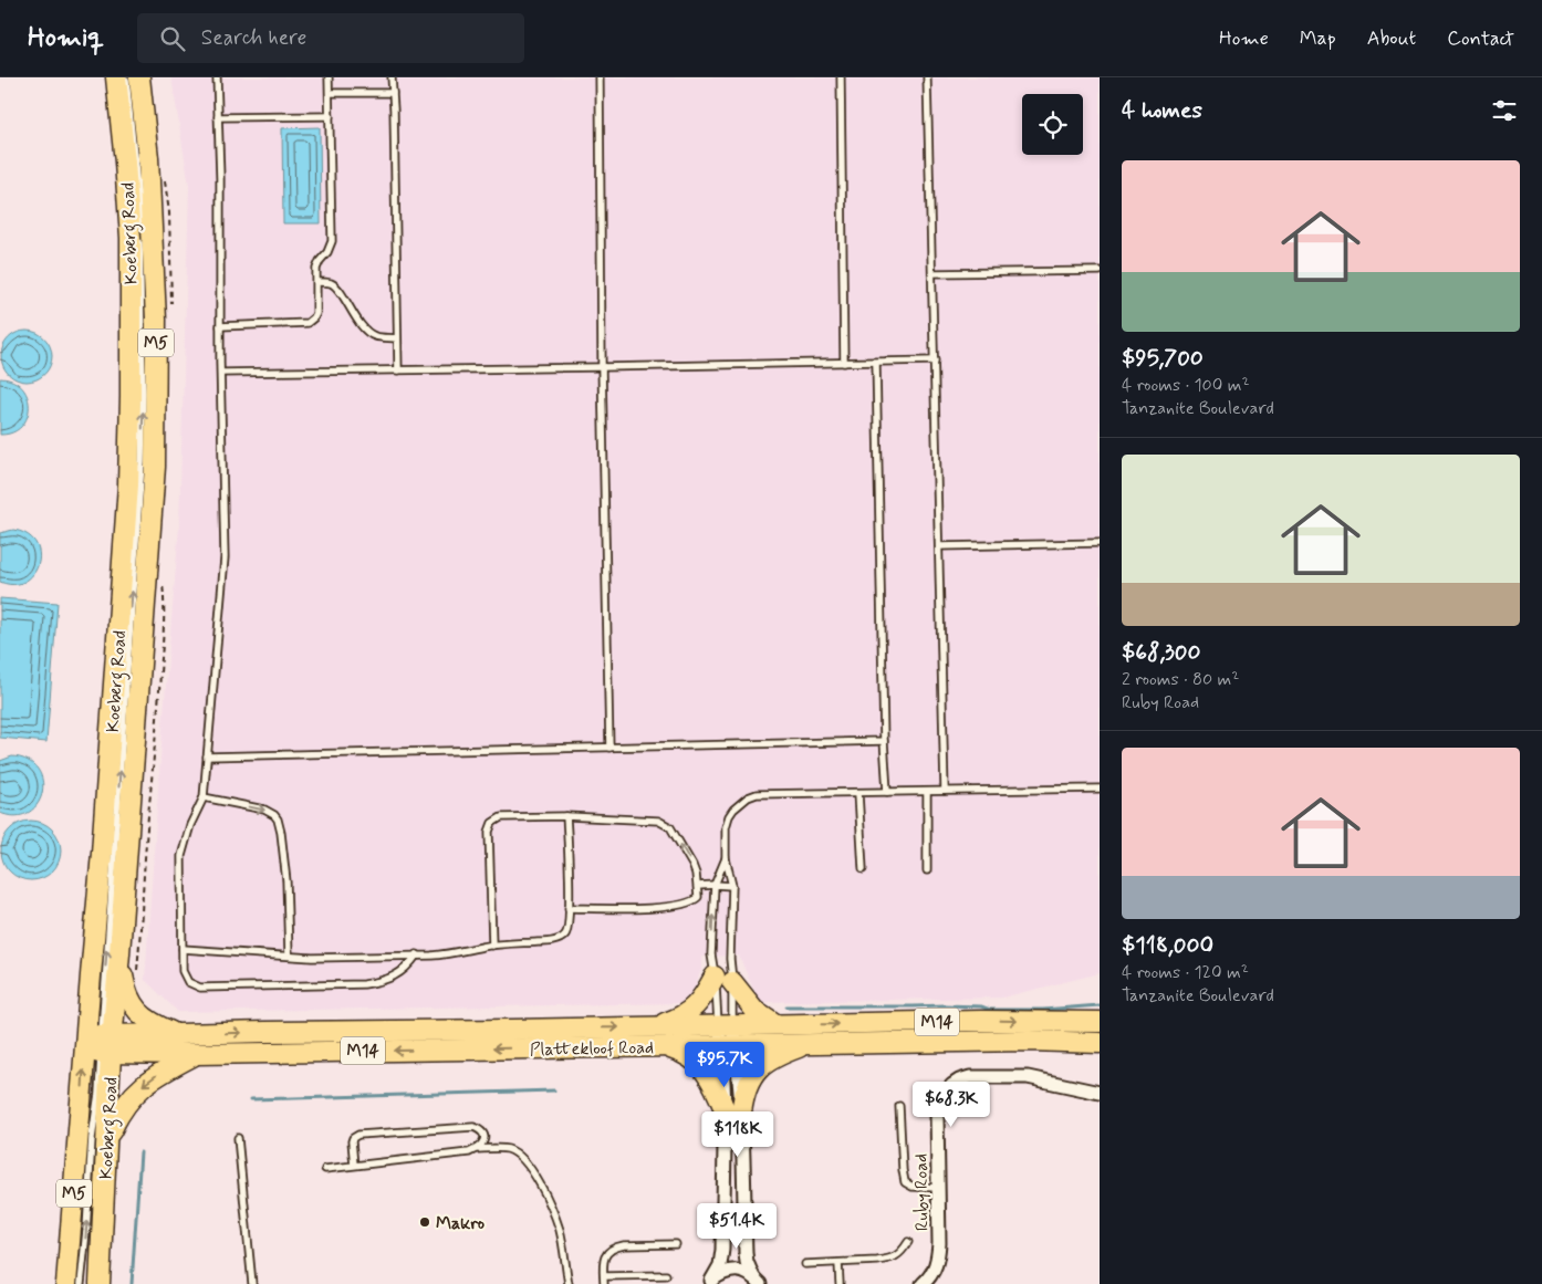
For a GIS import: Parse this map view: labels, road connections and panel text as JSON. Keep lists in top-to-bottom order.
{
  "streets": {
    "main road": [
      "Koeberg Road",
      "M5",
      "M14",
      "Plattekloof Road"
    ],
    "street": ["Ruby Road"]
  },
  "crossings": [
    ["Koeberg Road", "Plattekloof Road"]
  ],
  "places": ["Makro"],
  "page": {
    "header": "Homiq",
    "search": "Search here",
    "nav": [
      "Home",
      "Map",
      "About",
      "Contact"
    ],
    "heading": "4 homes",
    "list": [
      {
        "name": "$95,700",
        "note": "4 rooms · 100 m² · Tanzanite Boulevard"
      },
      {
        "name": "$68,300",
        "note": "2 rooms · 80 m² · Ruby Road"
      },
      {
        "name": "$118,000",
        "note": "4 rooms · 120 m² · Tanzanite Boulevard"
      }
    ],
    "price": [
      "$95.7K",
      "$68.3K",
      "$118K",
      "$51.4K"
    ]
  }
}
